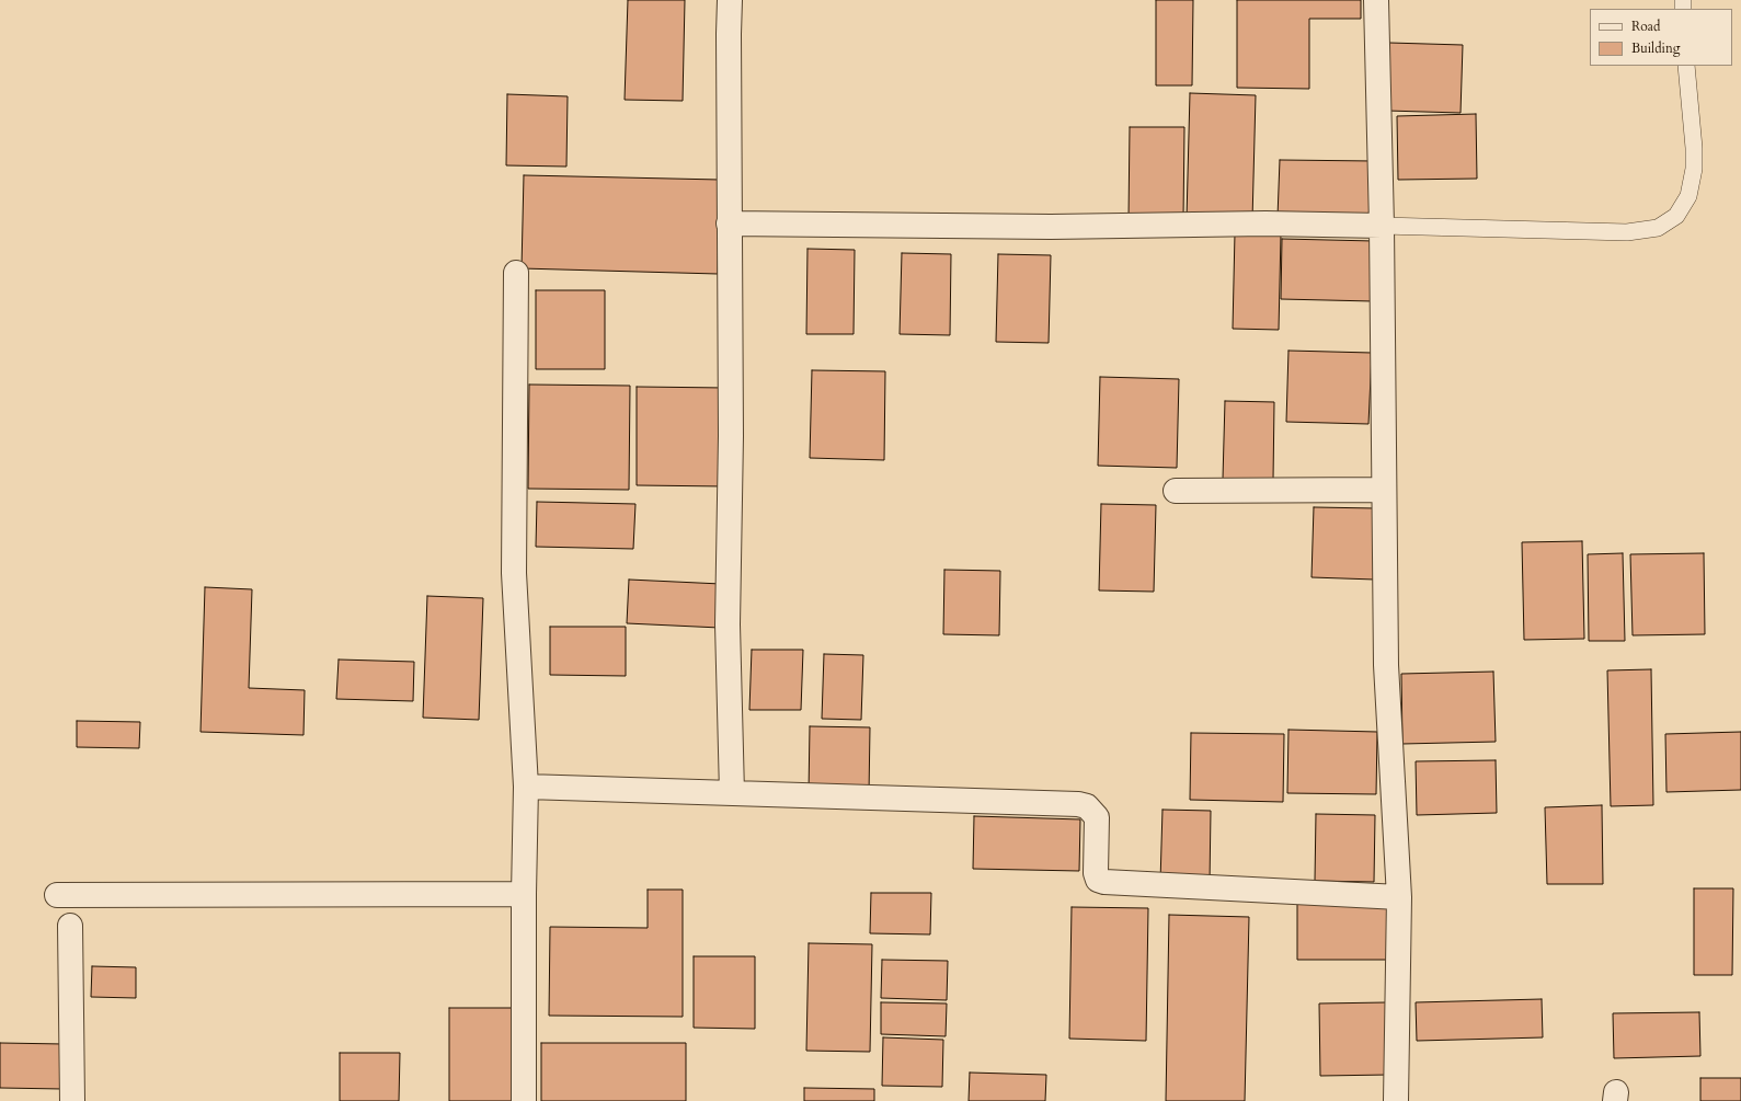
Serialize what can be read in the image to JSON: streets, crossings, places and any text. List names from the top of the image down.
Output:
{
  "legend": ["Road", "Building"]
}
